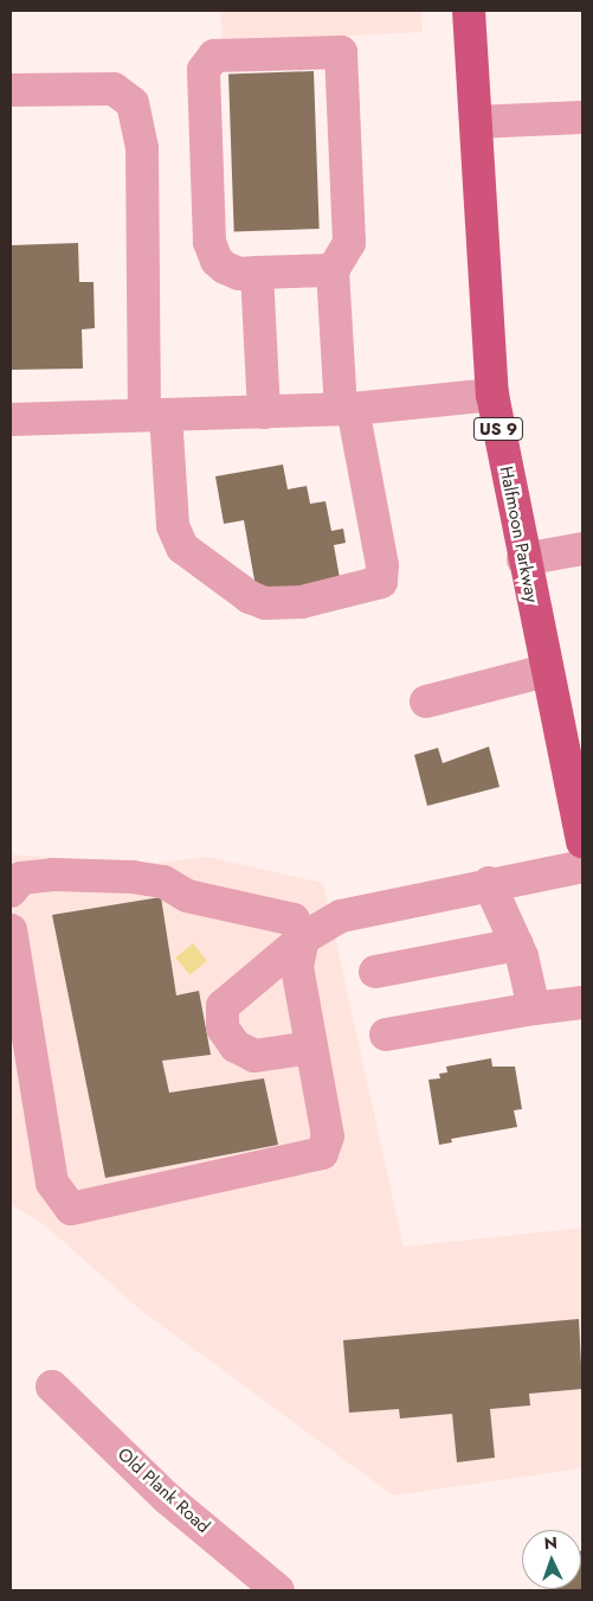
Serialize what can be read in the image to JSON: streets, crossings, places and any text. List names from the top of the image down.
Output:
{
  "streets": {
    "main road": ["US 9", "Halfmoon Parkway"],
    "street": ["Old Plank Road"]
  },
  "north": "top"
}
